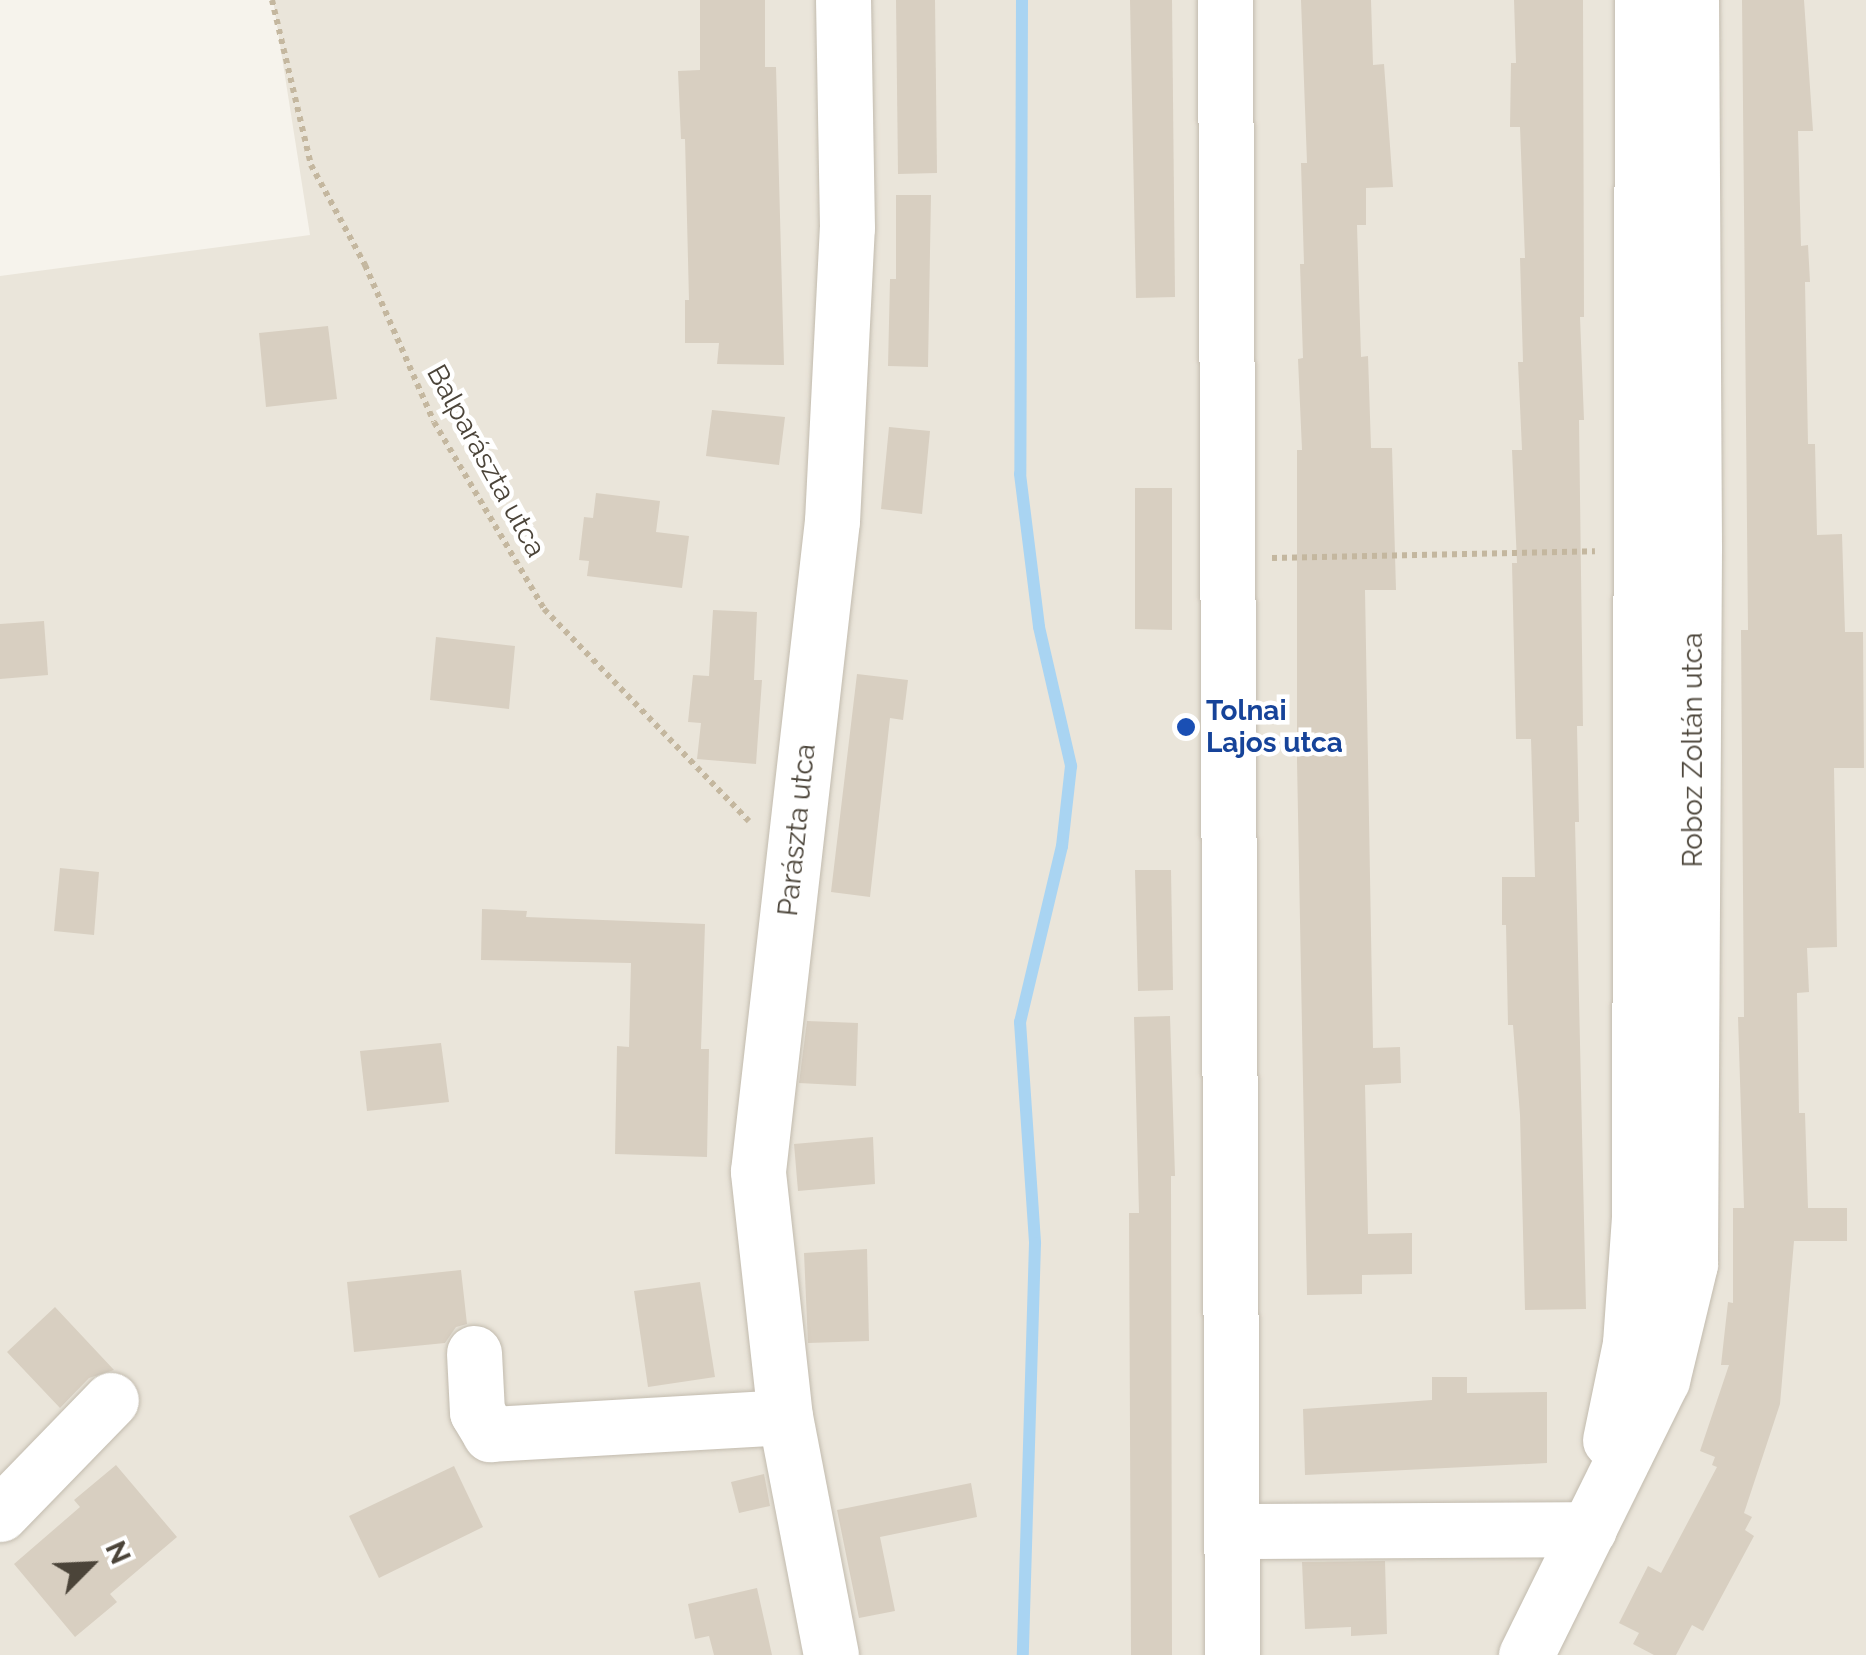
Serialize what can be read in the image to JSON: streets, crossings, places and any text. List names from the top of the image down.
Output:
{
  "streets": {
    "street": ["Roboz Zoltán utca", "Parászta utca"],
    "path": ["Balparászta utca"]
  },
  "crossings": [
    ["Balparászta utca", "Parászta utca"]
  ],
  "places": ["Tolnai Lajos utca"],
  "north": "top right"
}
